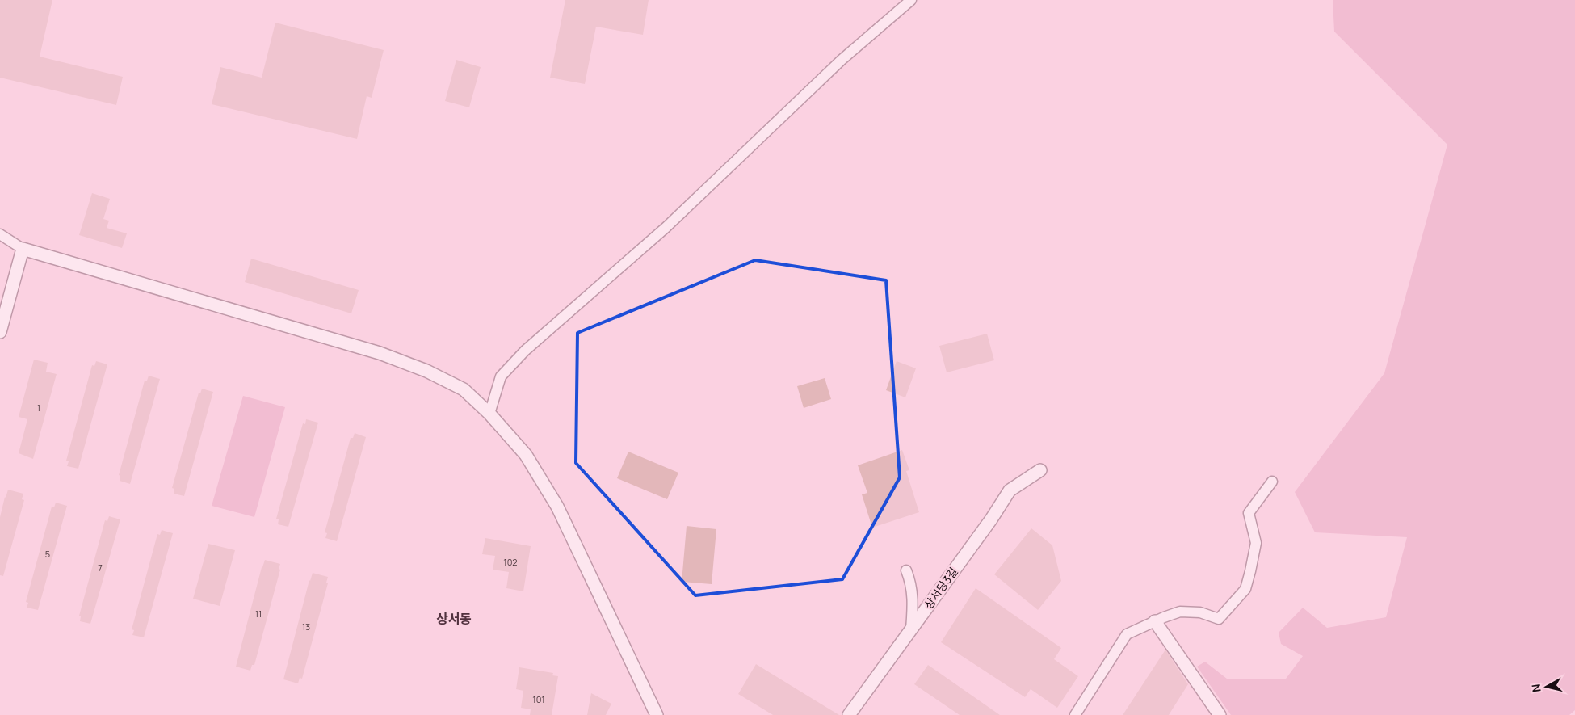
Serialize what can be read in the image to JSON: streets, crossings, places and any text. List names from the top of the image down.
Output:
{
  "streets": {
    "street": ["상서당3길"]
  },
  "districts": ["상서동"],
  "house_numbers": [
    "1",
    "5",
    "102",
    "7",
    "11",
    "13",
    "101"
  ],
  "north": "left"
}
